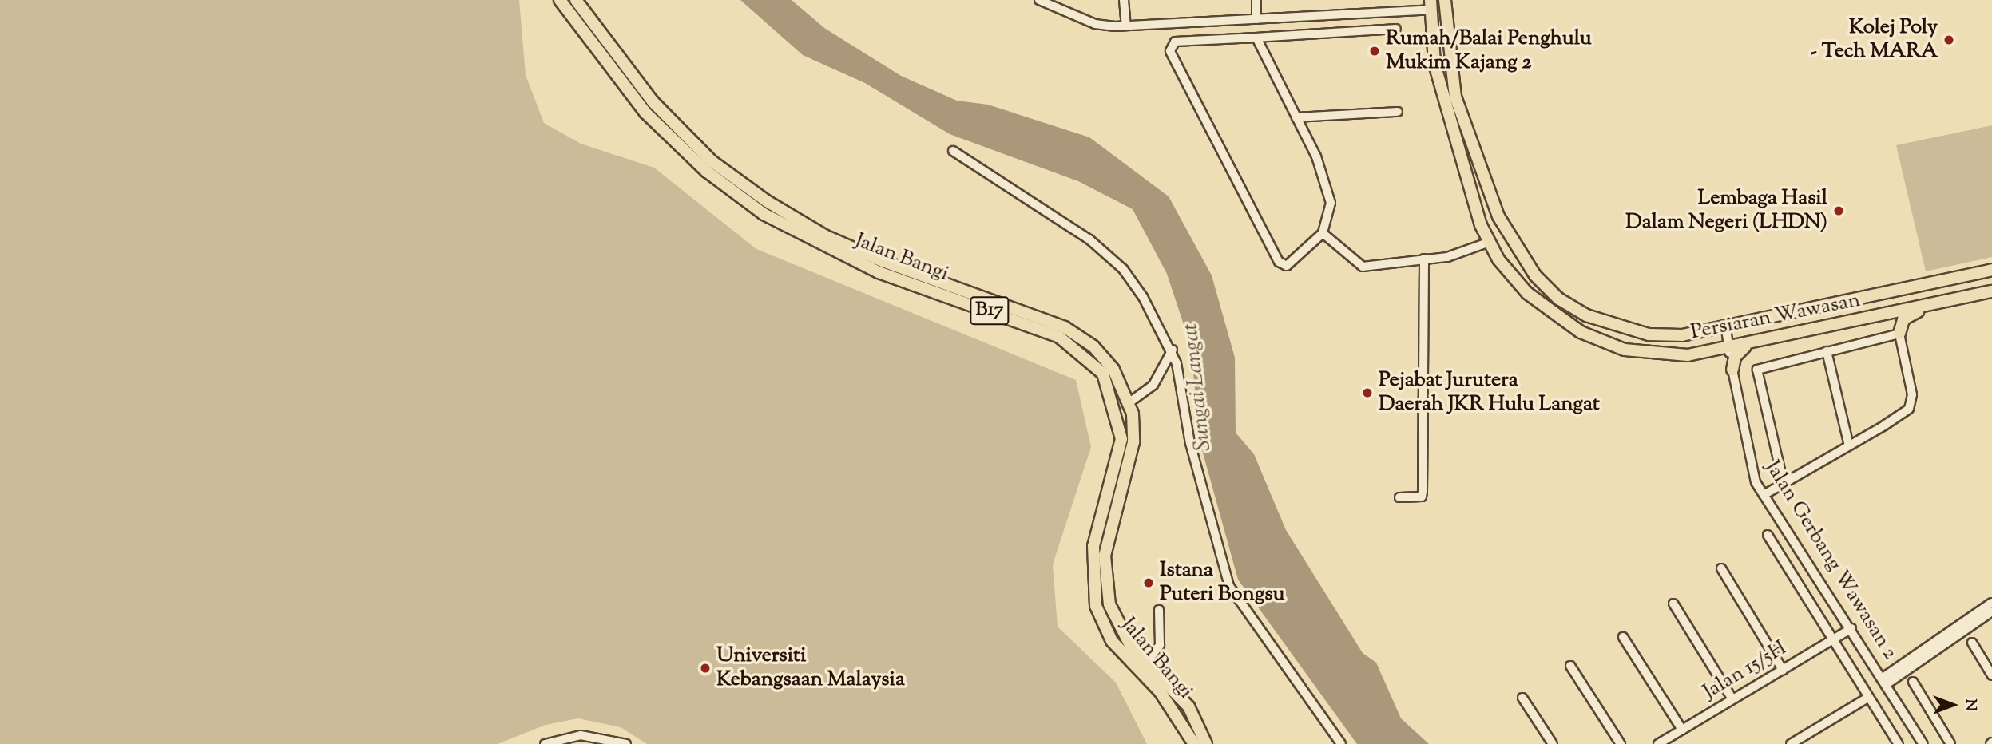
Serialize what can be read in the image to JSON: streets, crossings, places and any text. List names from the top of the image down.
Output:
{
  "streets": {
    "main road": ["Jalan Bangi", "B17", "Persiaran Wawasan"],
    "street": ["Jalan Gerbang Wawasan 2", "Jalan 15/5H"]
  },
  "crossings": [
    ["Persiaran Wawasan", "Jalan Gerbang Wawasan 2"],
    ["Jalan Gerbang Wawasan 2", "Jalan 15/5H"]
  ],
  "water": ["Sungai Langat"],
  "places": [
    "Kolej Poly - Tech MARA",
    "Rumah/Balai Penghulu Mukim Kajang 2",
    "Lembaga Hasil Dalam Negeri (LHDN)",
    "Pejabat Jurutera Daerah JKR Hulu Langat",
    "Istana Puteri Bongsu",
    "Universiti Kebangsaan Malaysia"
  ],
  "north": "right"
}
